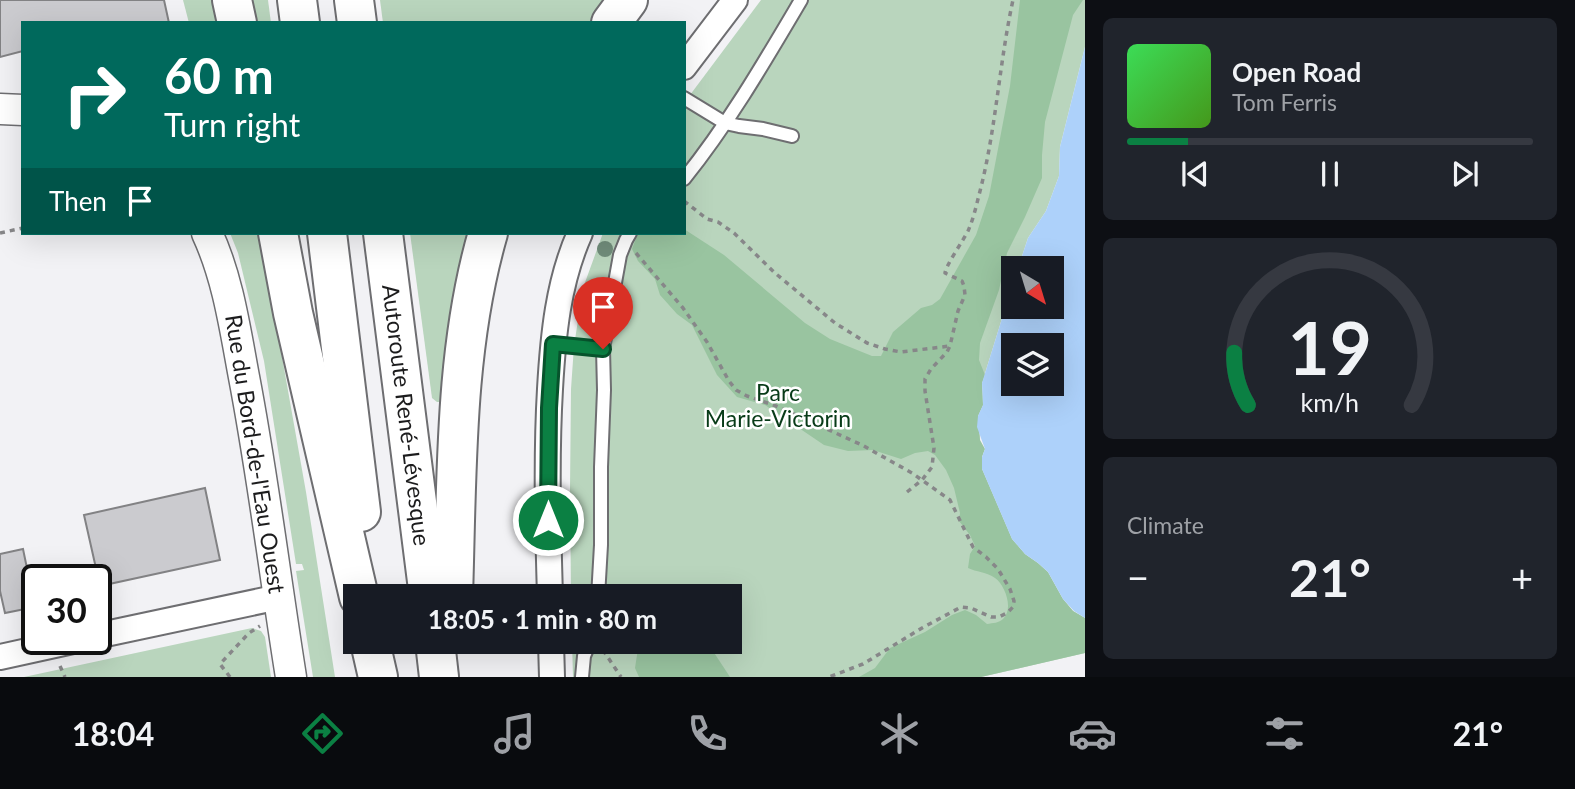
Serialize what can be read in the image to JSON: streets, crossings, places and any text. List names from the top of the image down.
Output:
{
  "streets": {
    "highway": ["Autoroute René-Lévesque"],
    "street": ["Rue du Bord-de-l'Eau Ouest"]
  },
  "parks": ["Parc Marie-Victorin"],
  "north": "bottom right",
  "page": {
    "turn": ["60 m", "Turn right"],
    "song": ["Open Road", "Tom Ferris"],
    "then": "Then",
    "tile": "Climate",
    "heat": ["−", "21°", "+"],
    "limit": "30",
    "trip": "18:05 · 1 min · 80 m",
    "tabs": ["18:04", "21°"],
    "gauge": ["19", "km/h"]
  }
}
